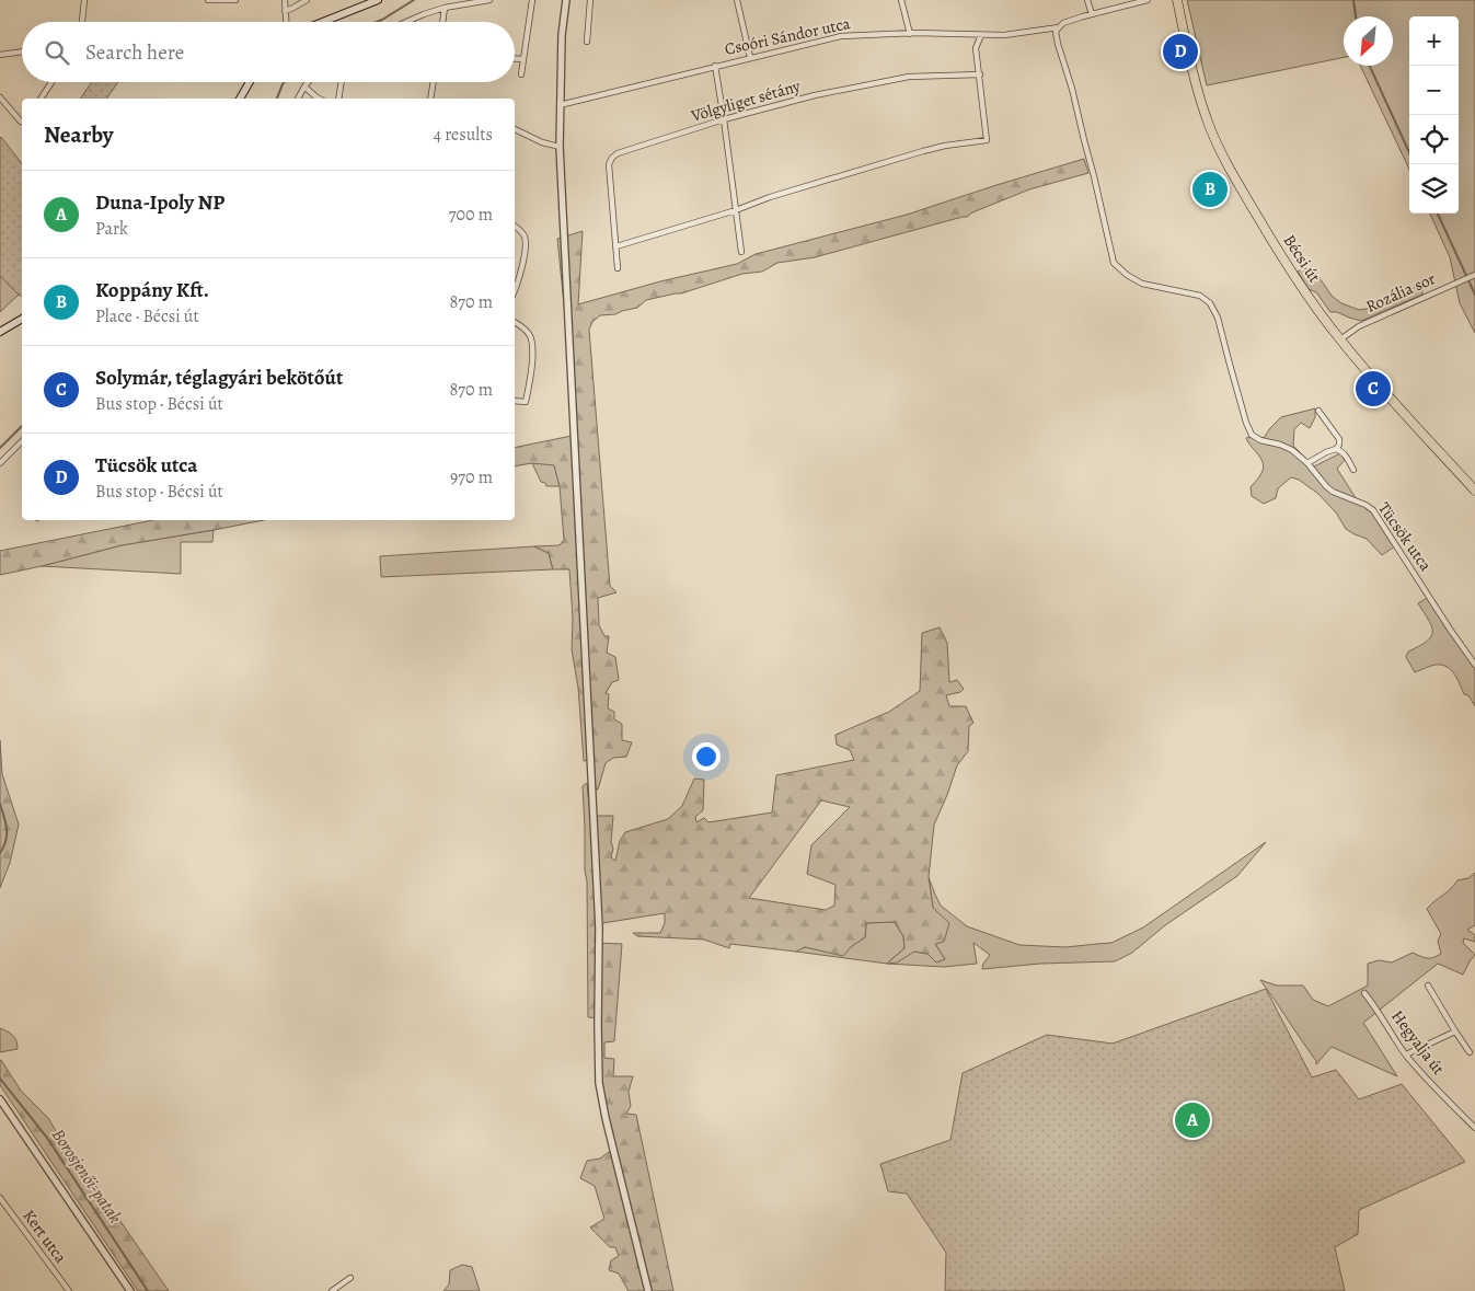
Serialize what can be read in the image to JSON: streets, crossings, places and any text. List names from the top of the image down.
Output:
{
  "streets": {
    "main road": ["Bécsi út"],
    "street": [
      "Csoóri Sándor utca",
      "Völgyliget sétány",
      "Rozália sor",
      "Tücsök utca",
      "Hegyalja út",
      "Kert utca"
    ]
  },
  "crossings": [
    ["Csoóri Sándor utca", "Tücsök utca"],
    ["Bécsi út", "Rozália sor"]
  ],
  "water": ["Borosjenői-patak"],
  "north": "bottom left",
  "page": {
    "map_buttons": ["+", "−"],
    "search": "Search here",
    "pins": [
      "D",
      "B",
      "C",
      "A"
    ],
    "heading": ["Nearby", "4 results"],
    "list": [
      {
        "mark": "A",
        "name": "Duna-Ipoly NP",
        "note": "Park",
        "value": "700 m"
      },
      {
        "mark": "B",
        "name": "Koppány Kft.",
        "note": "Place · Bécsi út",
        "value": "870 m"
      },
      {
        "mark": "C",
        "name": "Solymár, téglagyári bekötőút",
        "note": "Bus stop · Bécsi út",
        "value": "870 m"
      },
      {
        "mark": "D",
        "name": "Tücsök utca",
        "note": "Bus stop · Bécsi út",
        "value": "970 m"
      }
    ]
  }
}
